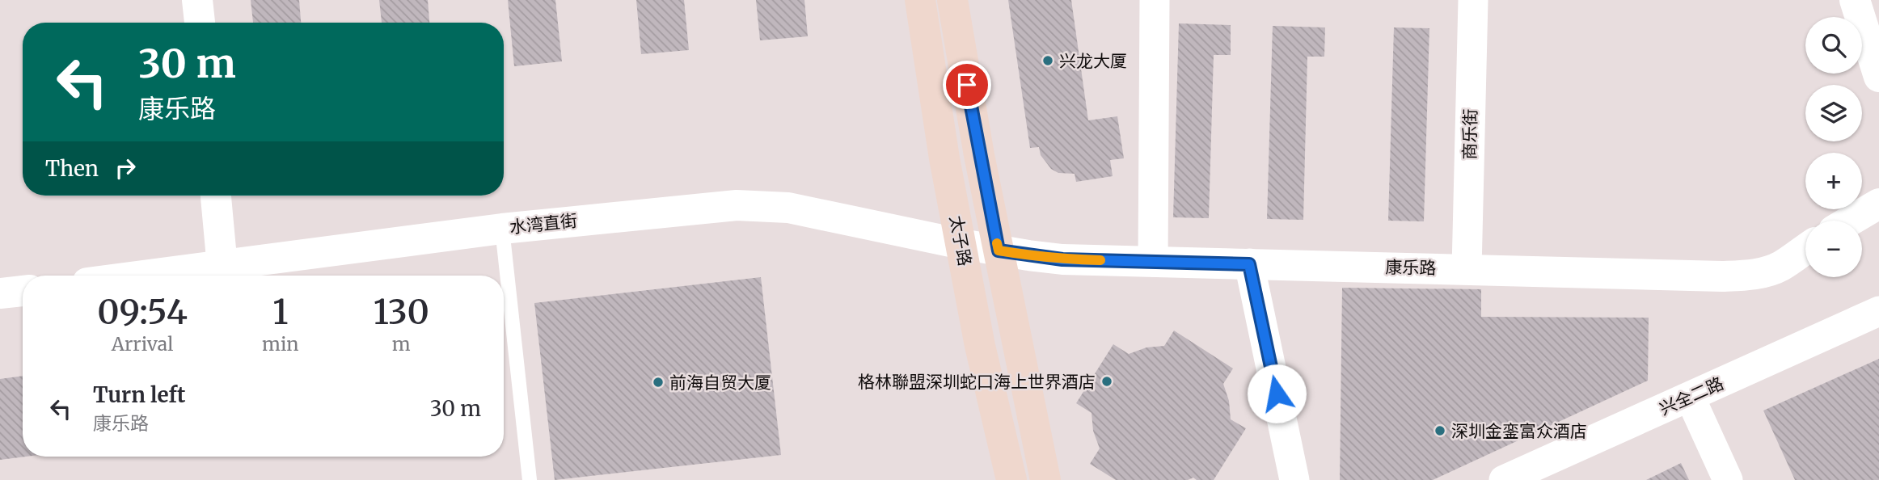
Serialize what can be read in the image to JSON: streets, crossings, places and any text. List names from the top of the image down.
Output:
{
  "streets": {
    "main road": ["太子路"],
    "street": [
      "商乐街",
      "水湾直街",
      "康乐路",
      "兴全二路"
    ]
  },
  "crossings": [
    ["商乐街", "康乐路"],
    ["水湾直街", "太子路"],
    ["水湾直街", "康乐路"],
    ["太子路", "康乐路"]
  ],
  "places": [
    "兴龙大厦",
    "格林聯盟深圳蛇口海上世界酒店",
    "前海自贸大厦",
    "深圳金銮富众酒店"
  ],
  "page": {
    "map_buttons": ["+", "−"],
    "turn": ["30 m", "康乐路"],
    "then": "Then",
    "eta": [
      "09:54",
      "Arrival",
      "1",
      "min",
      "130",
      "m"
    ],
    "list": [
      {
        "name": "Turn left",
        "note": "康乐路",
        "value": "30 m"
      }
    ]
  }
}
